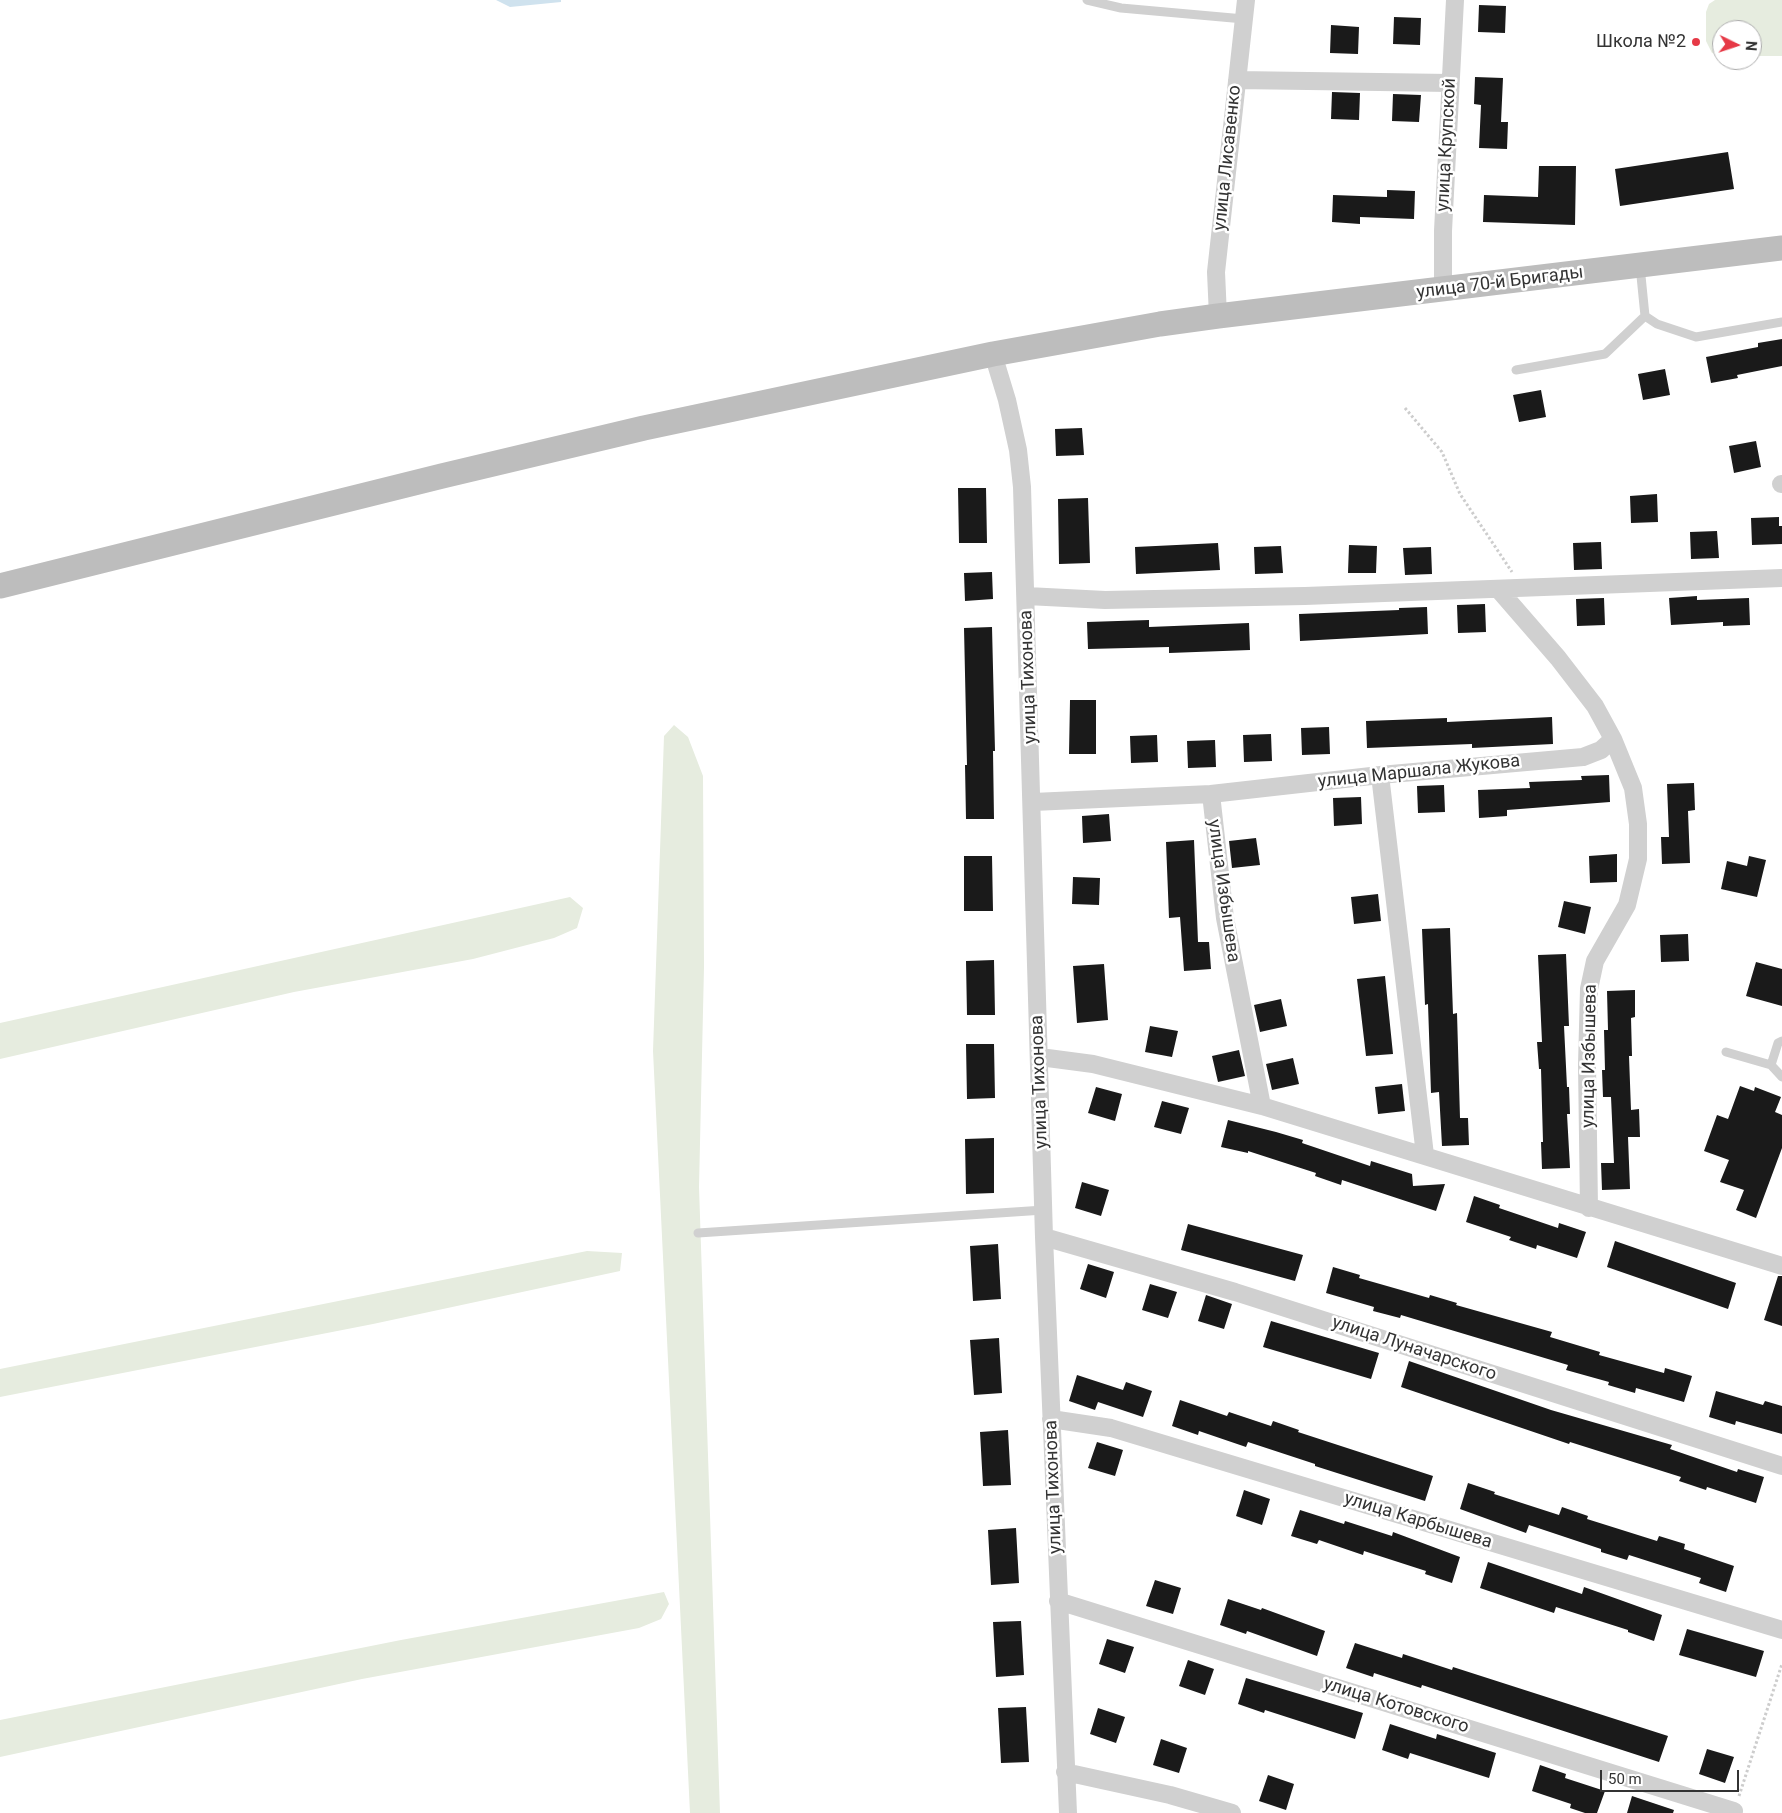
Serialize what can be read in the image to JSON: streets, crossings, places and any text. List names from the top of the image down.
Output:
{
  "streets": {
    "main road": ["улица 70-й Бригады"],
    "street": [
      "улица Крупской",
      "улица Лисавенко",
      "улица Тихонова",
      "улица Маршала Жукова",
      "улица Избышева",
      "улица Луначарского",
      "улица Карбышева",
      "улица Котовского"
    ]
  },
  "crossings": [
    ["улица Крупской", "улица 70-й Бригады"],
    ["улица Лисавенко", "улица 70-й Бригады"],
    ["улица 70-й Бригады", "улица Тихонова"],
    ["улица Тихонова", "улица Маршала Жукова"],
    ["улица Тихонова", "улица Луначарского"],
    ["улица Тихонова", "улица Карбышева"],
    ["улица Тихонова", "улица Котовского"],
    ["улица Маршала Жукова", "улица Избышева"]
  ],
  "places": ["Школа №2"],
  "scale_bar": "50 m",
  "north": "right"
}
